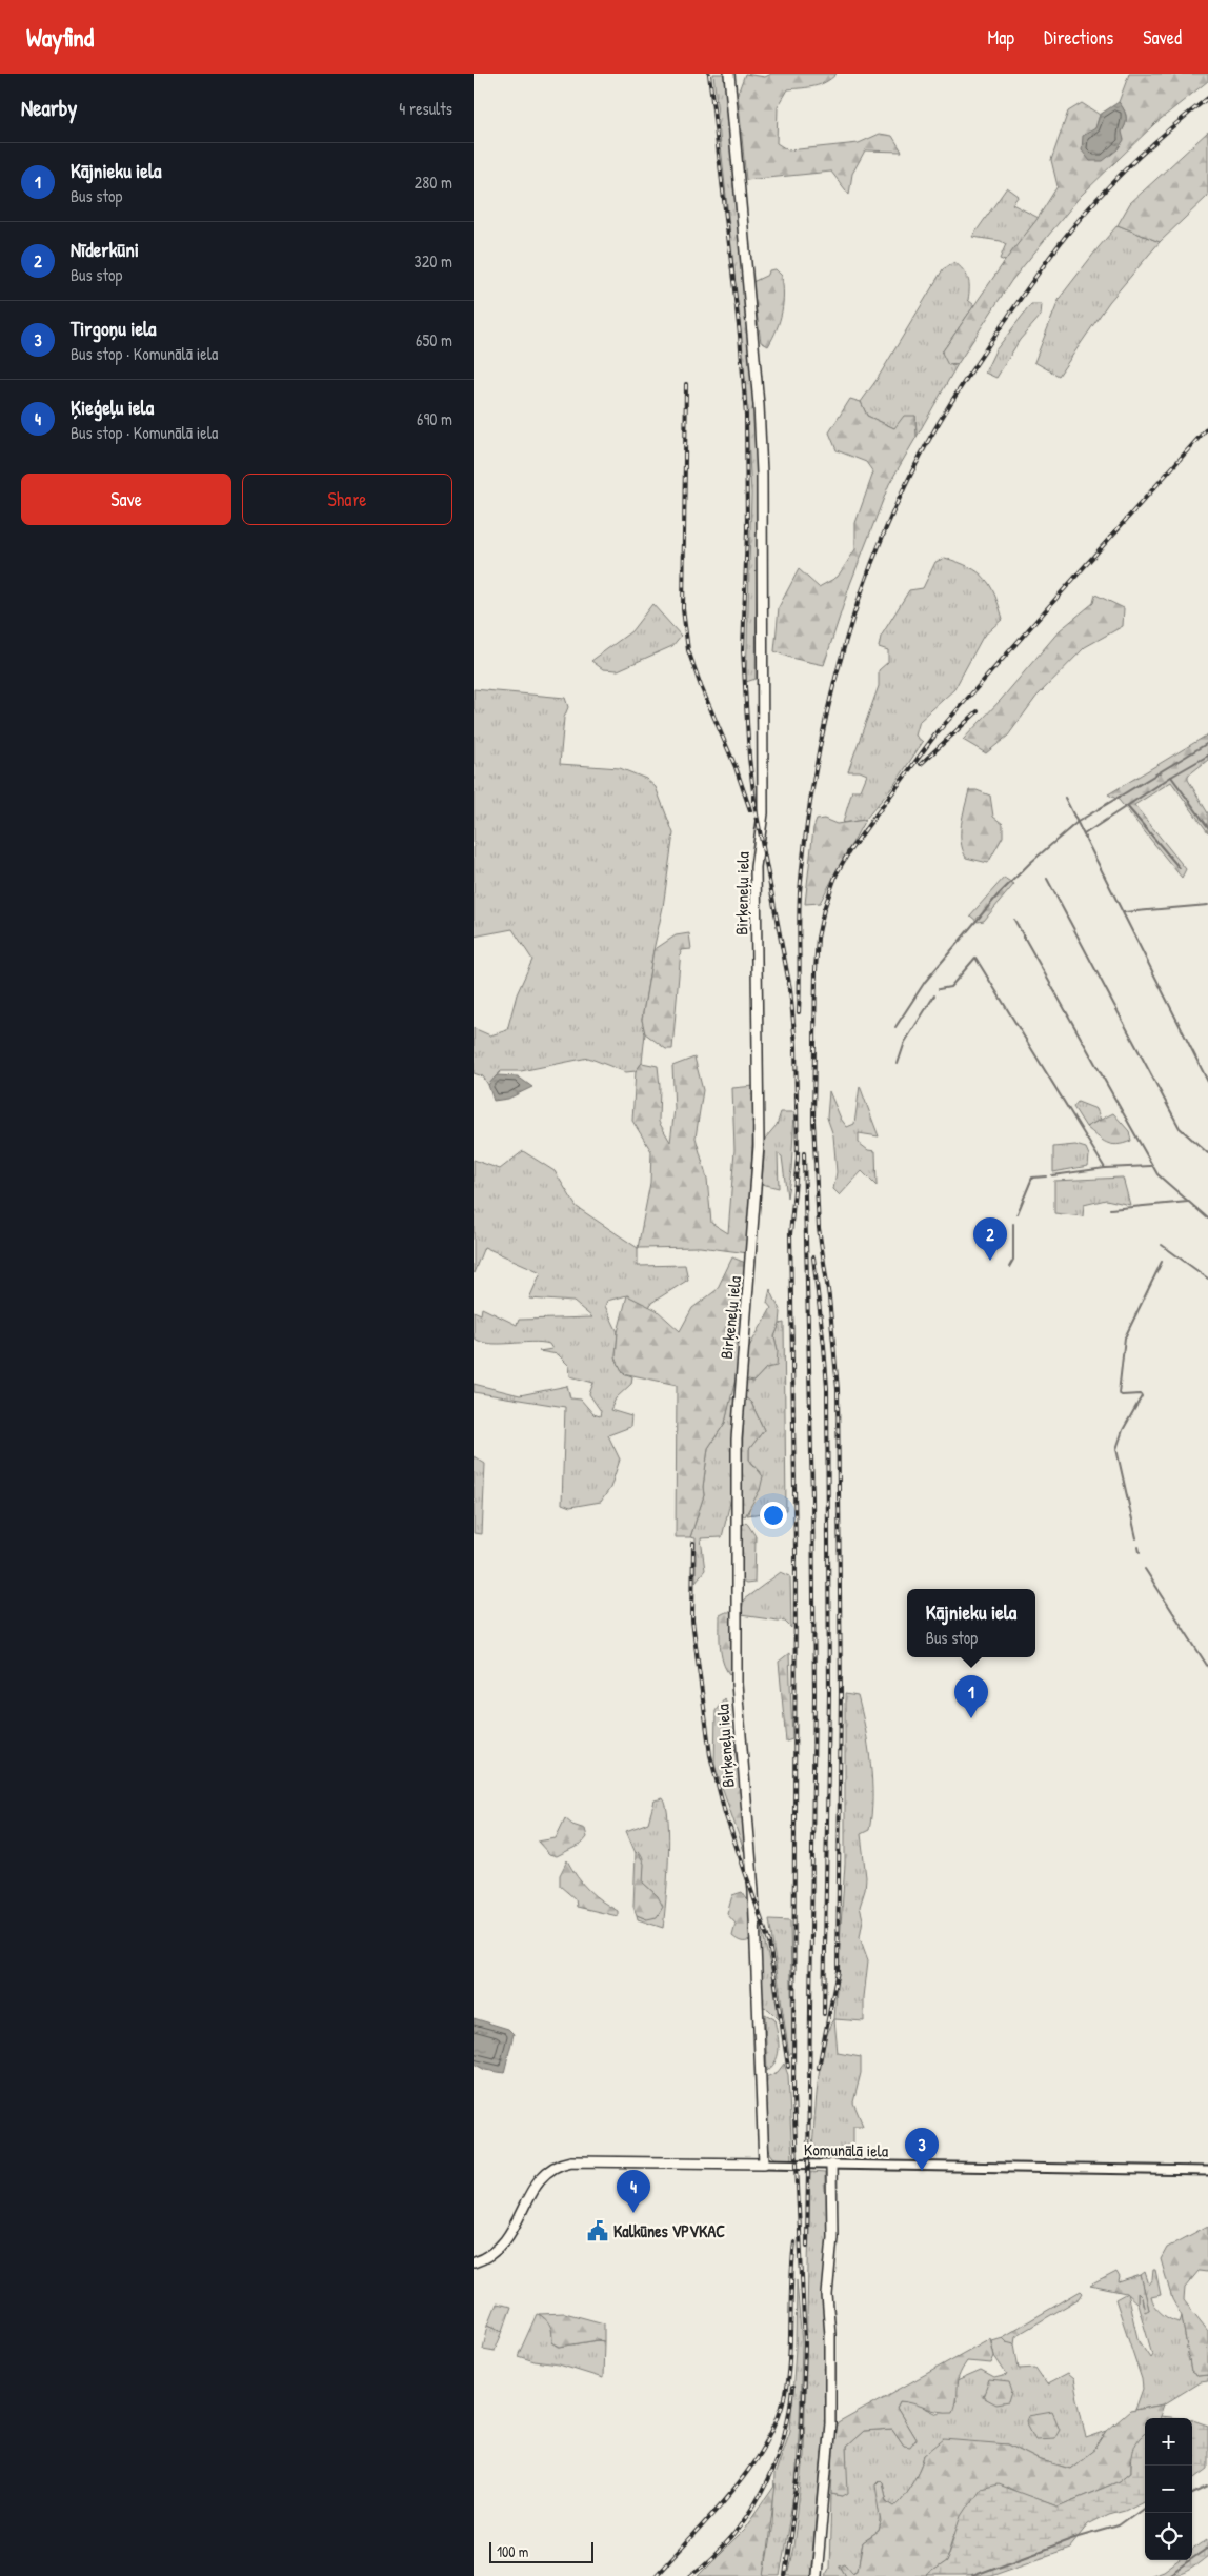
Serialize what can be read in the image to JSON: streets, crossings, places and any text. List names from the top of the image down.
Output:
{
  "streets": {
    "main road": ["Birķeneļu iela", "Komunālā iela"]
  },
  "crossings": [
    ["Birķeneļu iela", "Komunālā iela"]
  ],
  "places": {
    "public building": ["Kalkūnes VPVKAC"]
  },
  "scale_bar": "100 m",
  "page": {
    "header": "Wayfind",
    "nav": ["Map", "Directions", "Saved"],
    "heading": ["Nearby", "4 results"],
    "list": [
      {
        "mark": "1",
        "name": "Kājnieku iela",
        "note": "Bus stop",
        "value": "280 m"
      },
      {
        "mark": "2",
        "name": "Nīderkūni",
        "note": "Bus stop",
        "value": "320 m"
      },
      {
        "mark": "3",
        "name": "Tirgoņu iela",
        "note": "Bus stop · Komunālā iela",
        "value": "650 m"
      },
      {
        "mark": "4",
        "name": "Ķieģeļu iela",
        "note": "Bus stop · Komunālā iela",
        "value": "690 m"
      }
    ],
    "buttons": ["Save", "Share"],
    "pins": [
      "2",
      "1",
      "3",
      "4"
    ],
    "popup": ["Kājnieku iela", "Bus stop"],
    "map_buttons": ["+", "−"],
    "scale": "100 m"
  }
}
